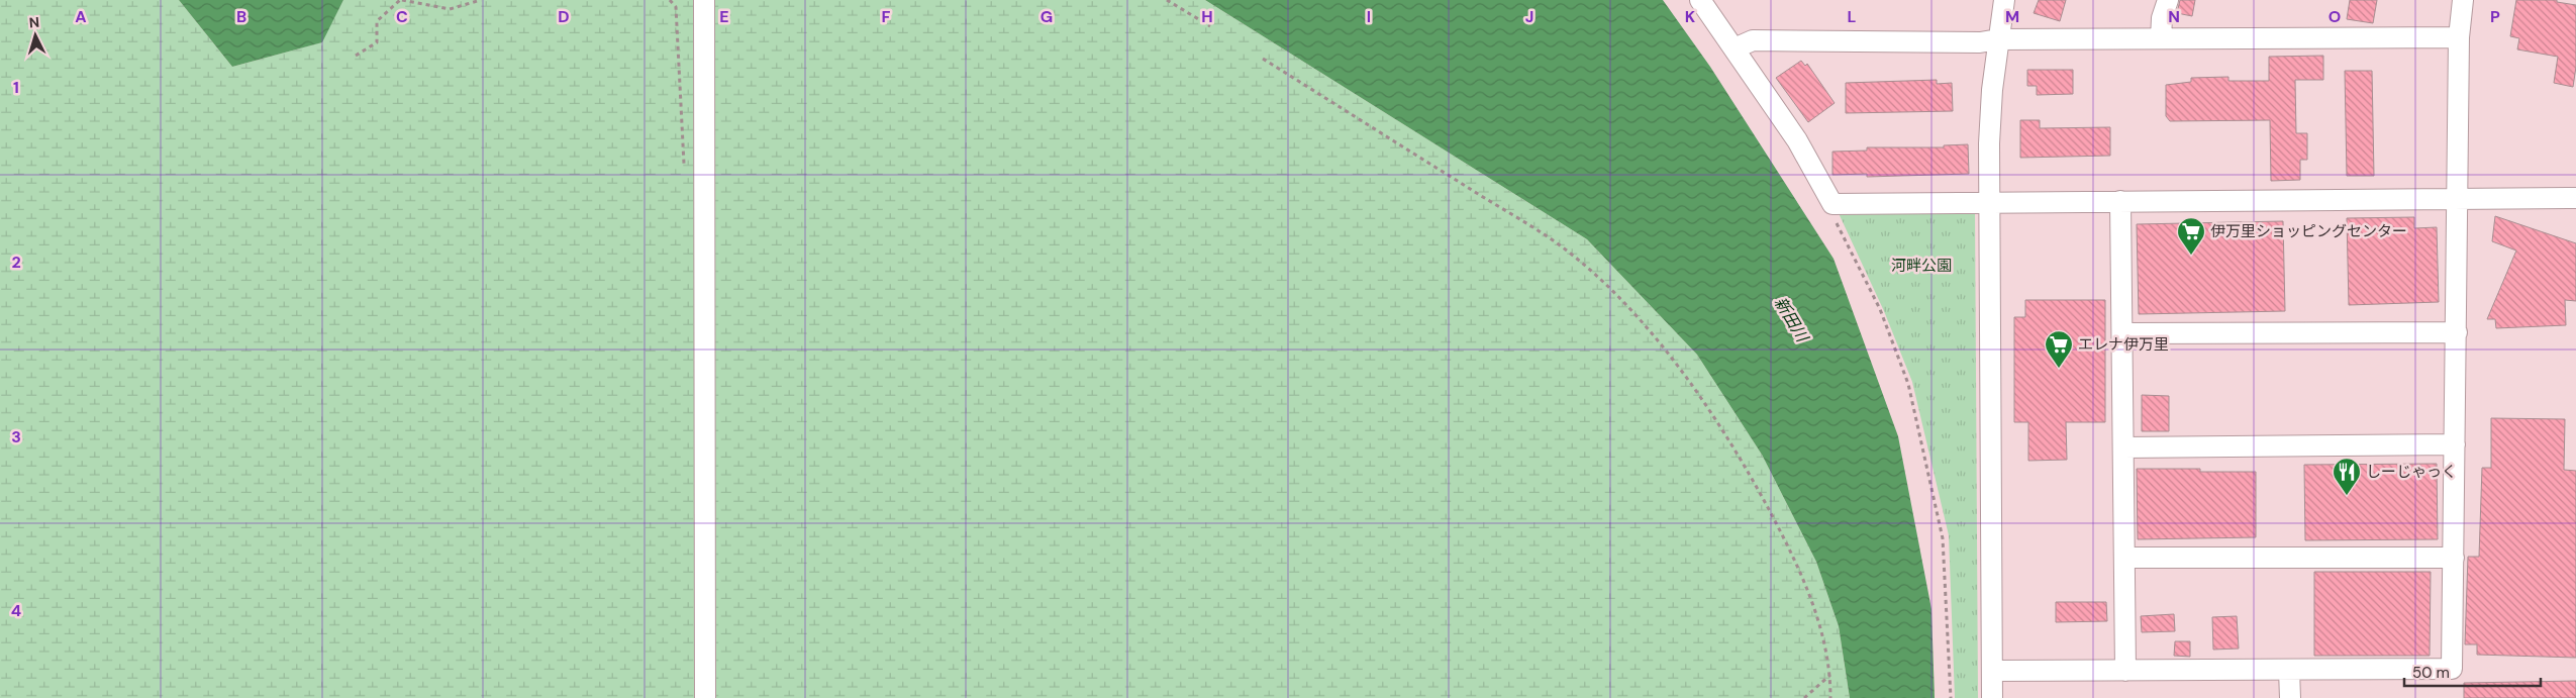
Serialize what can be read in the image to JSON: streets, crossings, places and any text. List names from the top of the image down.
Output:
{
  "water": ["新田川"],
  "parks": ["河畔公園"],
  "places": {
    "supermarket": ["伊万里ショッピングセンター", "エレナ伊万里"],
    "restaurant": ["しーじゃっく"]
  },
  "scale_bar": "50 m",
  "north": "top",
  "grid": {
    "columns": [
      "A",
      "B",
      "C",
      "D",
      "E",
      "F",
      "G",
      "H",
      "I",
      "J",
      "K",
      "L",
      "M",
      "N",
      "O",
      "P"
    ],
    "rows": [
      "1",
      "2",
      "3",
      "4"
    ]
  }
}
